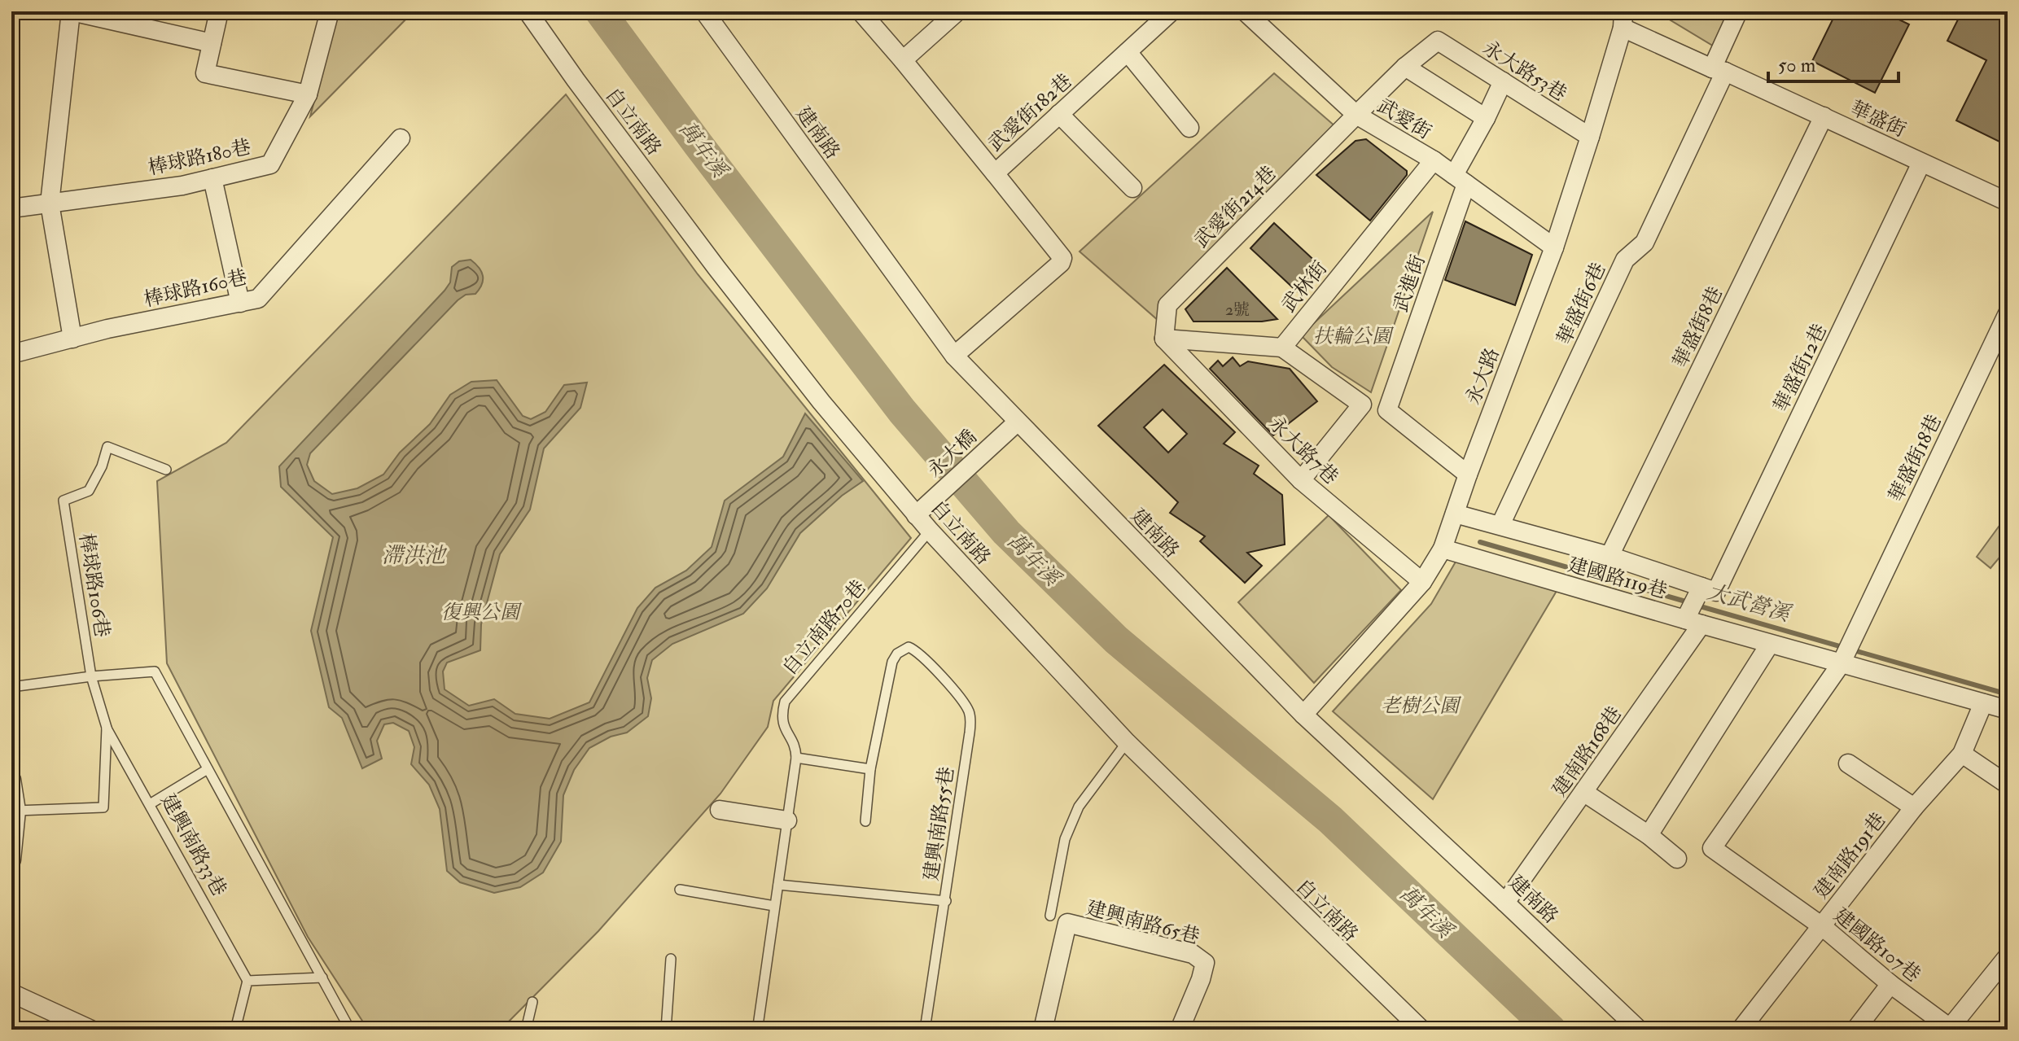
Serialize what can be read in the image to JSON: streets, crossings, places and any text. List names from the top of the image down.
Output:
{
  "streets": {
    "street": [
      "永大路53巷",
      "武愛街182巷",
      "武愛街",
      "華盛街",
      "自立南路",
      "建南路",
      "棒球路180巷",
      "武愛街214巷",
      "武進街",
      "武林街",
      "棒球路160巷",
      "華盛街6巷",
      "華盛街8巷",
      "華盛街12巷",
      "永大路",
      "永大路7巷",
      "永大橋",
      "華盛街18巷",
      "建國路119巷",
      "建南路168巷",
      "建南路191巷",
      "建興南路65巷",
      "建國路107巷"
    ],
    "lane": [
      "棒球路106巷",
      "自立南路70巷",
      "建興南路55巷",
      "建興南路33巷"
    ]
  },
  "crossings": [
    ["永大路53巷", "武愛街214巷"],
    ["永大路53巷", "武進街"],
    ["永大路53巷", "永大路"],
    ["武愛街", "武愛街214巷"],
    ["武愛街", "武進街"],
    ["武愛街", "武林街"],
    ["武愛街", "永大路"],
    ["華盛街", "華盛街6巷"],
    ["華盛街", "華盛街8巷"],
    ["華盛街", "華盛街12巷"],
    ["華盛街", "永大路"],
    ["自立南路", "永大橋"],
    ["自立南路", "自立南路70巷"],
    ["建南路", "永大路"],
    ["建南路", "永大橋"],
    ["建南路", "建南路168巷"],
    ["武愛街214巷", "永大路7巷"],
    ["華盛街12巷", "建國路119巷"],
    ["華盛街12巷", "建南路168巷"],
    ["永大路", "永大路7巷"],
    ["永大路", "建國路119巷"],
    ["華盛街18巷", "建國路119巷"],
    ["華盛街18巷", "建國路107巷"],
    ["建國路119巷", "建南路168巷"],
    ["建國路119巷", "建南路191巷"],
    ["棒球路106巷", "建興南路33巷"],
    ["建南路191巷", "建國路107巷"]
  ],
  "water": ["萬年溪", "滯洪池", "大武營溪"],
  "parks": ["扶輪公園", "復興公園", "老樹公園"],
  "house_numbers": ["2號"],
  "scale_bar": "50 m"
}
